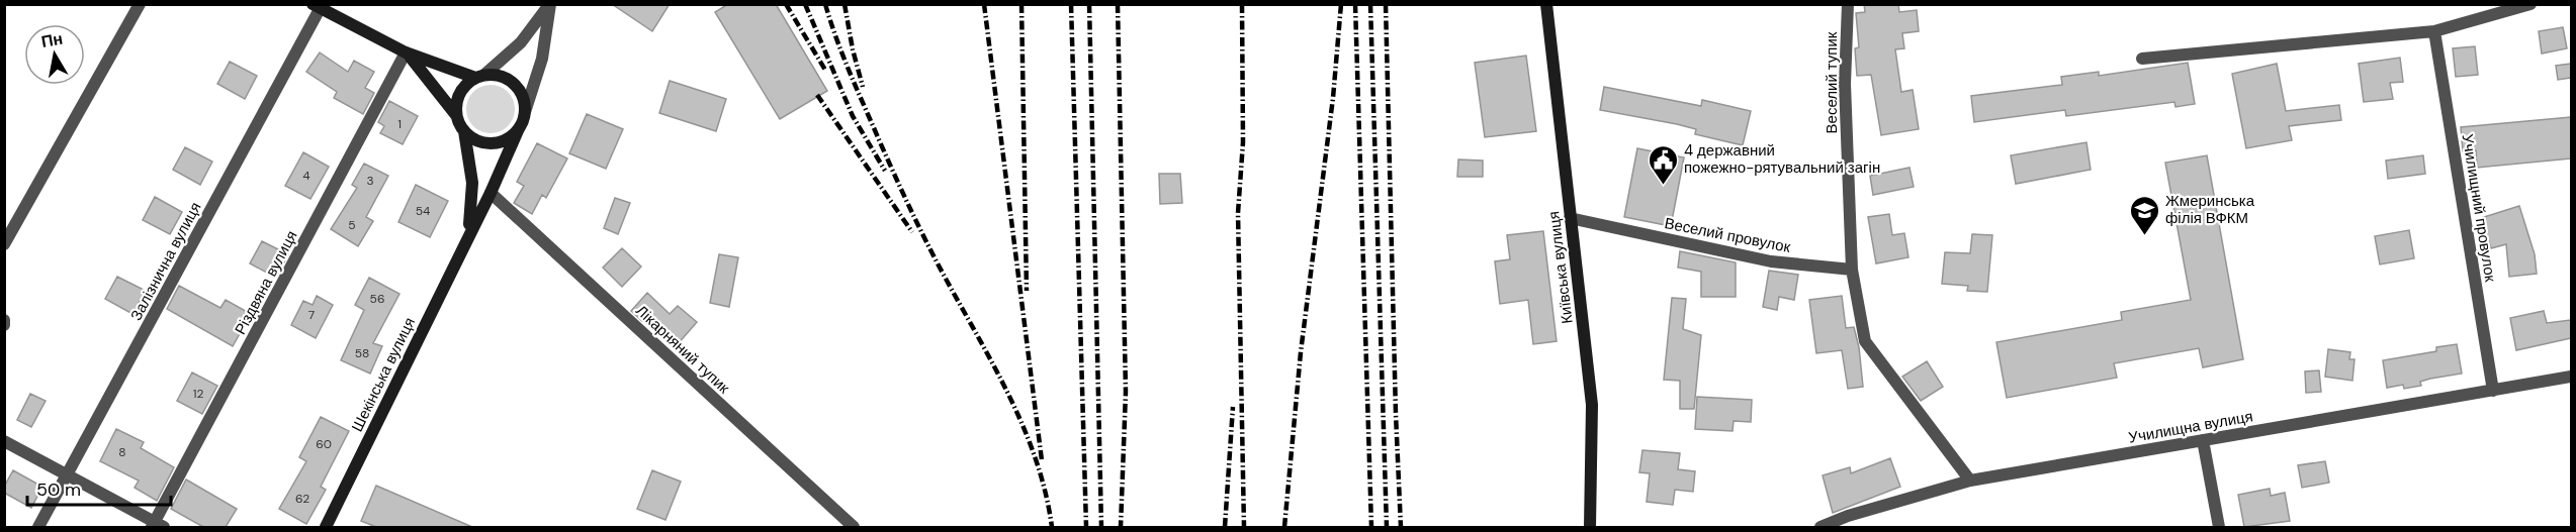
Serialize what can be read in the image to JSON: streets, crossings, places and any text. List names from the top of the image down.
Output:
{
  "streets": {
    "main road": ["Київська вулиця", "Шекінська вулиця"],
    "street": [
      "Веселий тупик",
      "Училищний провулок",
      "Веселий провулок",
      "Залізнична вулиця",
      "Різдвяна вулиця",
      "Лікарняний тупик",
      "Училищна вулиця"
    ]
  },
  "crossings": [
    ["Веселий тупик", "Веселий провулок"],
    ["Училищний провулок", "Училищна вулиця"],
    ["Веселий провулок", "Київська вулиця"],
    ["Лікарняний тупик", "Шекінська вулиця"]
  ],
  "places": {
    "public building": ["4 державний пожежно-рятувальний загін"],
    "school or university": ["Жмеринська філія ВФКМ"]
  },
  "house_numbers": [
    "1",
    "4",
    "3",
    "54",
    "5",
    "56",
    "7",
    "58",
    "12",
    "60",
    "8",
    "62"
  ],
  "scale_bar": "50 m",
  "north": "top"
}
